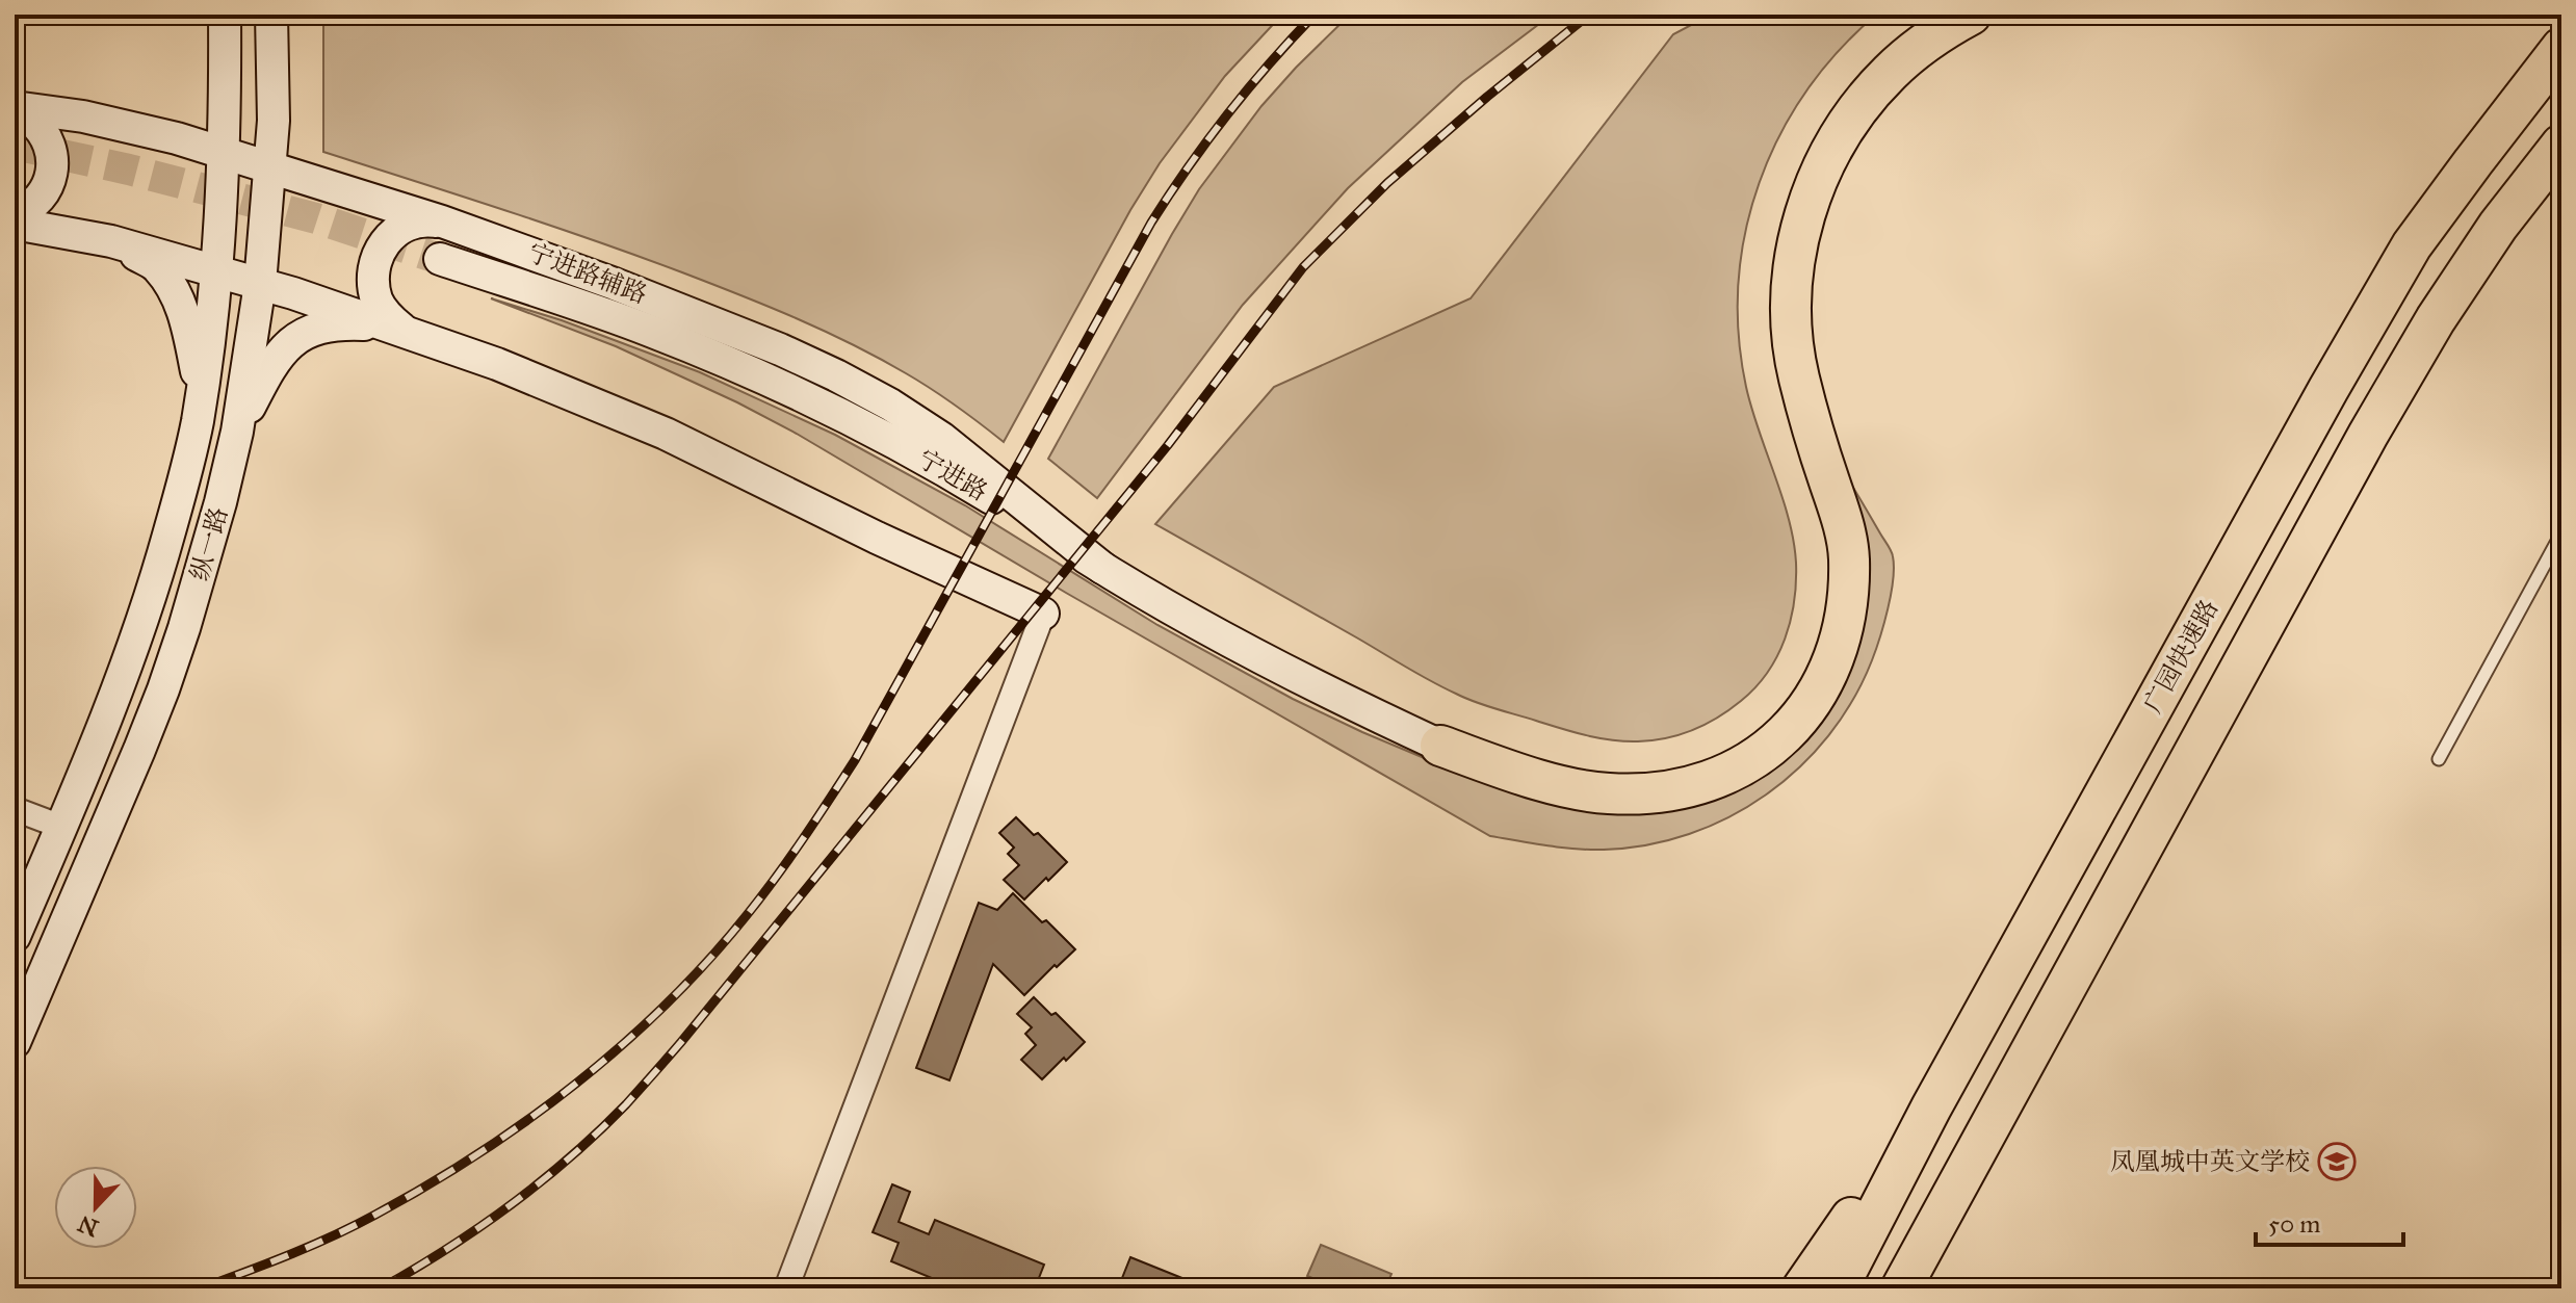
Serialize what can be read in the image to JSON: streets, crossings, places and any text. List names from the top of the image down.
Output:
{
  "streets": {
    "highway": ["广园快速路"],
    "street": ["宁进路辅路", "宁进路", "纵一路"]
  },
  "crossings": [
    ["宁进路辅路", "宁进路"],
    ["宁进路辅路", "纵一路"]
  ],
  "places": {
    "school or university": ["凤凰城中英文学校"]
  },
  "scale_bar": "50 m",
  "north": "bottom"
}
